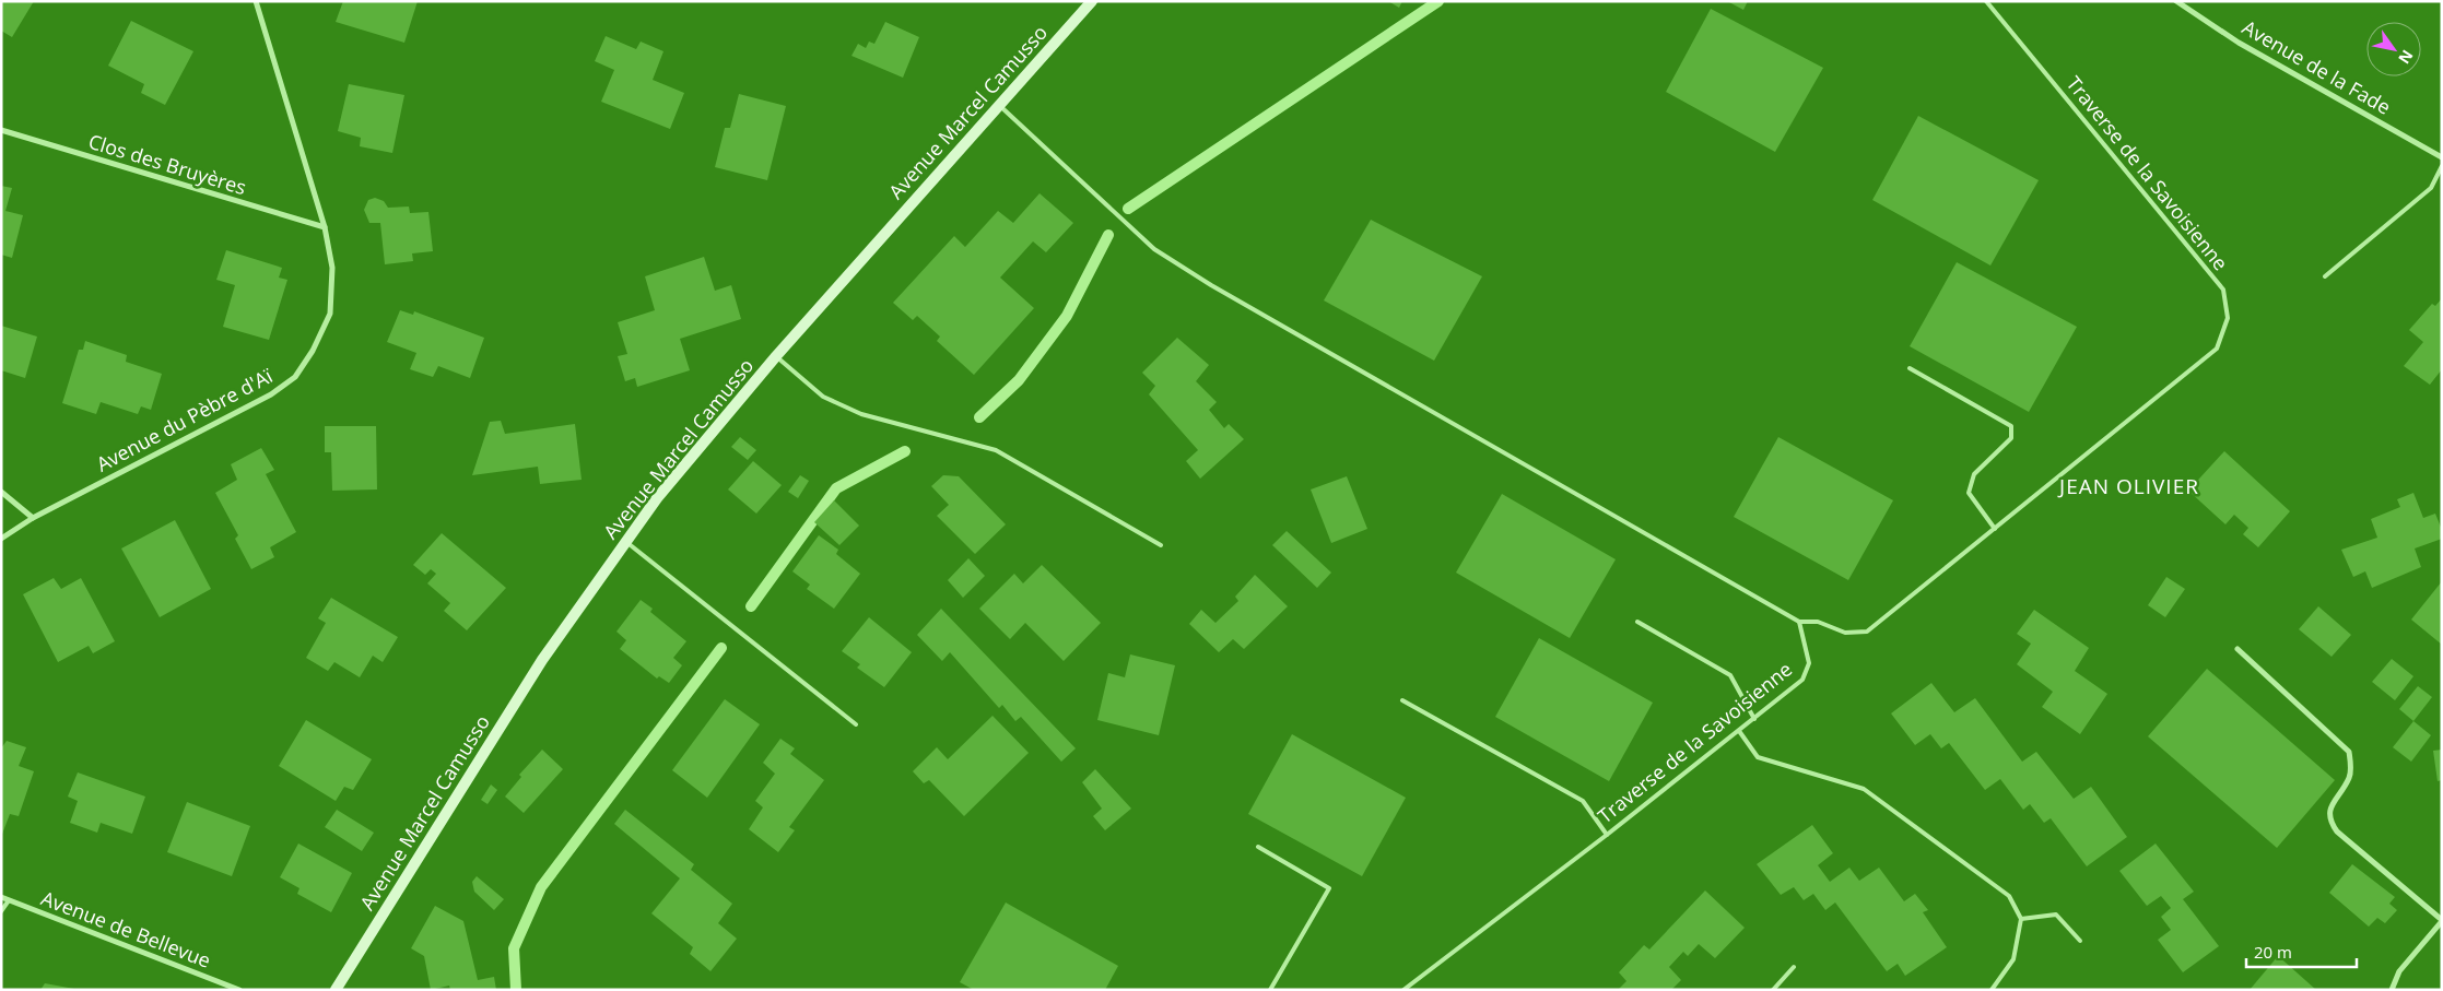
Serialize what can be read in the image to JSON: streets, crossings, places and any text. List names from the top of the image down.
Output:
{
  "streets": {
    "street": [
      "Avenue de la Fade",
      "Avenue Marcel Camusso",
      "Clos des Bruyères",
      "Avenue du Pèbre d'Aï",
      "Avenue de Bellevue"
    ],
    "lane": ["Traverse de la Savoisienne"]
  },
  "crossings": [
    ["Clos des Bruyères", "Avenue du Pèbre d'Aï"]
  ],
  "districts": ["JEAN OLIVIER"],
  "scale_bar": "20 m",
  "north": "bottom right"
}
